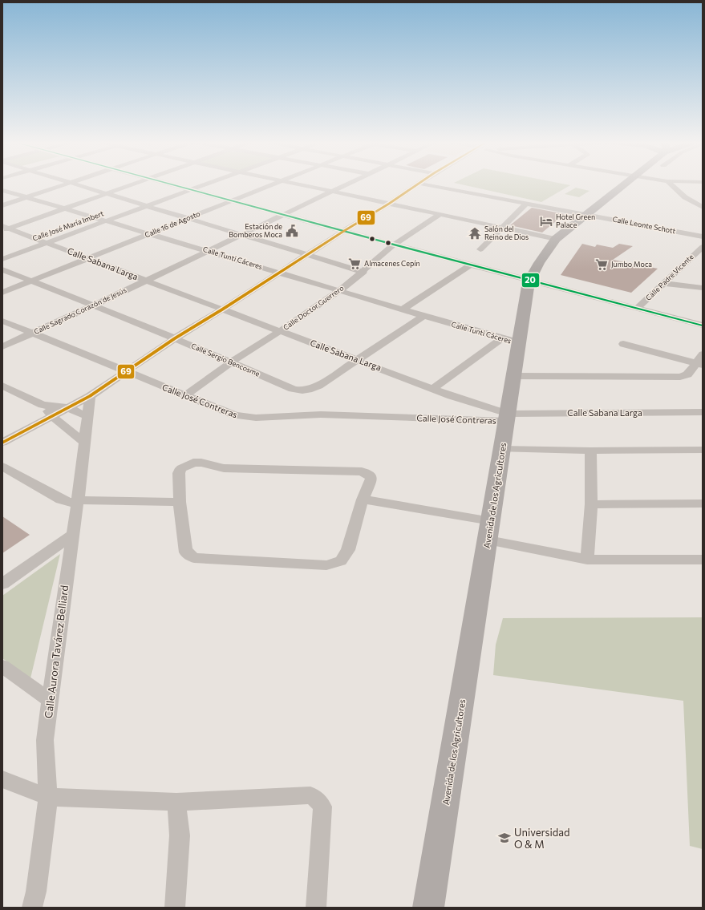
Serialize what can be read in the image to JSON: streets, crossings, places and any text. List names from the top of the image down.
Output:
{
  "streets": {
    "main road": ["Avenida de los Agricultores"],
    "street": [
      "Calle 16 de Agosto",
      "Calle Leonte Schott",
      "Calle José María Imbert",
      "Calle Tunti Cáceres",
      "Calle Sabana Larga",
      "Calle Padre Vicente",
      "Calle Doctor Guerrero",
      "Calle Sagrado Corazón de Jesús",
      "Calle Sergio Bencosme",
      "Calle José Contreras",
      "Calle Aurora Tavárez Belliard"
    ]
  },
  "crossings": [
    ["Calle 16 de Agosto", "Calle Tunti Cáceres"],
    ["Calle 16 de Agosto", "Calle Sabana Larga"],
    ["Calle 16 de Agosto", "Calle Sergio Bencosme"],
    ["Calle Leonte Schott", "Avenida de los Agricultores"],
    ["Calle José María Imbert", "Calle Tunti Cáceres"],
    ["Calle José María Imbert", "Calle Sabana Larga"],
    ["Calle Tunti Cáceres", "Calle Doctor Guerrero"],
    ["Calle Tunti Cáceres", "Calle Sagrado Corazón de Jesús"],
    ["Calle Tunti Cáceres", "Avenida de los Agricultores"],
    ["Calle Sabana Larga", "Calle Doctor Guerrero"],
    ["Calle Sabana Larga", "Calle Sagrado Corazón de Jesús"],
    ["Calle Sabana Larga", "Calle Sergio Bencosme"],
    ["Calle Sabana Larga", "Calle José Contreras"],
    ["Calle Sabana Larga", "Avenida de los Agricultores"],
    ["Calle Doctor Guerrero", "Calle Sergio Bencosme"],
    ["Calle Doctor Guerrero", "Calle José Contreras"],
    ["Calle Sagrado Corazón de Jesús", "Calle Sergio Bencosme"],
    ["Calle Sagrado Corazón de Jesús", "Calle José Contreras"],
    ["Calle José Contreras", "Avenida de los Agricultores"]
  ],
  "places": {
    "hotel": ["Hotel Green Palace"],
    "public building": ["Estación de Bomberos Moca"],
    "temple": ["Salón del Reino de Dios"],
    "supermarket": ["Almacenes Cepín", "Jumbo Moca"],
    "school or university": ["Universidad O & M"]
  },
  "lines": ["transit line 20", "transit line 69"]
}
